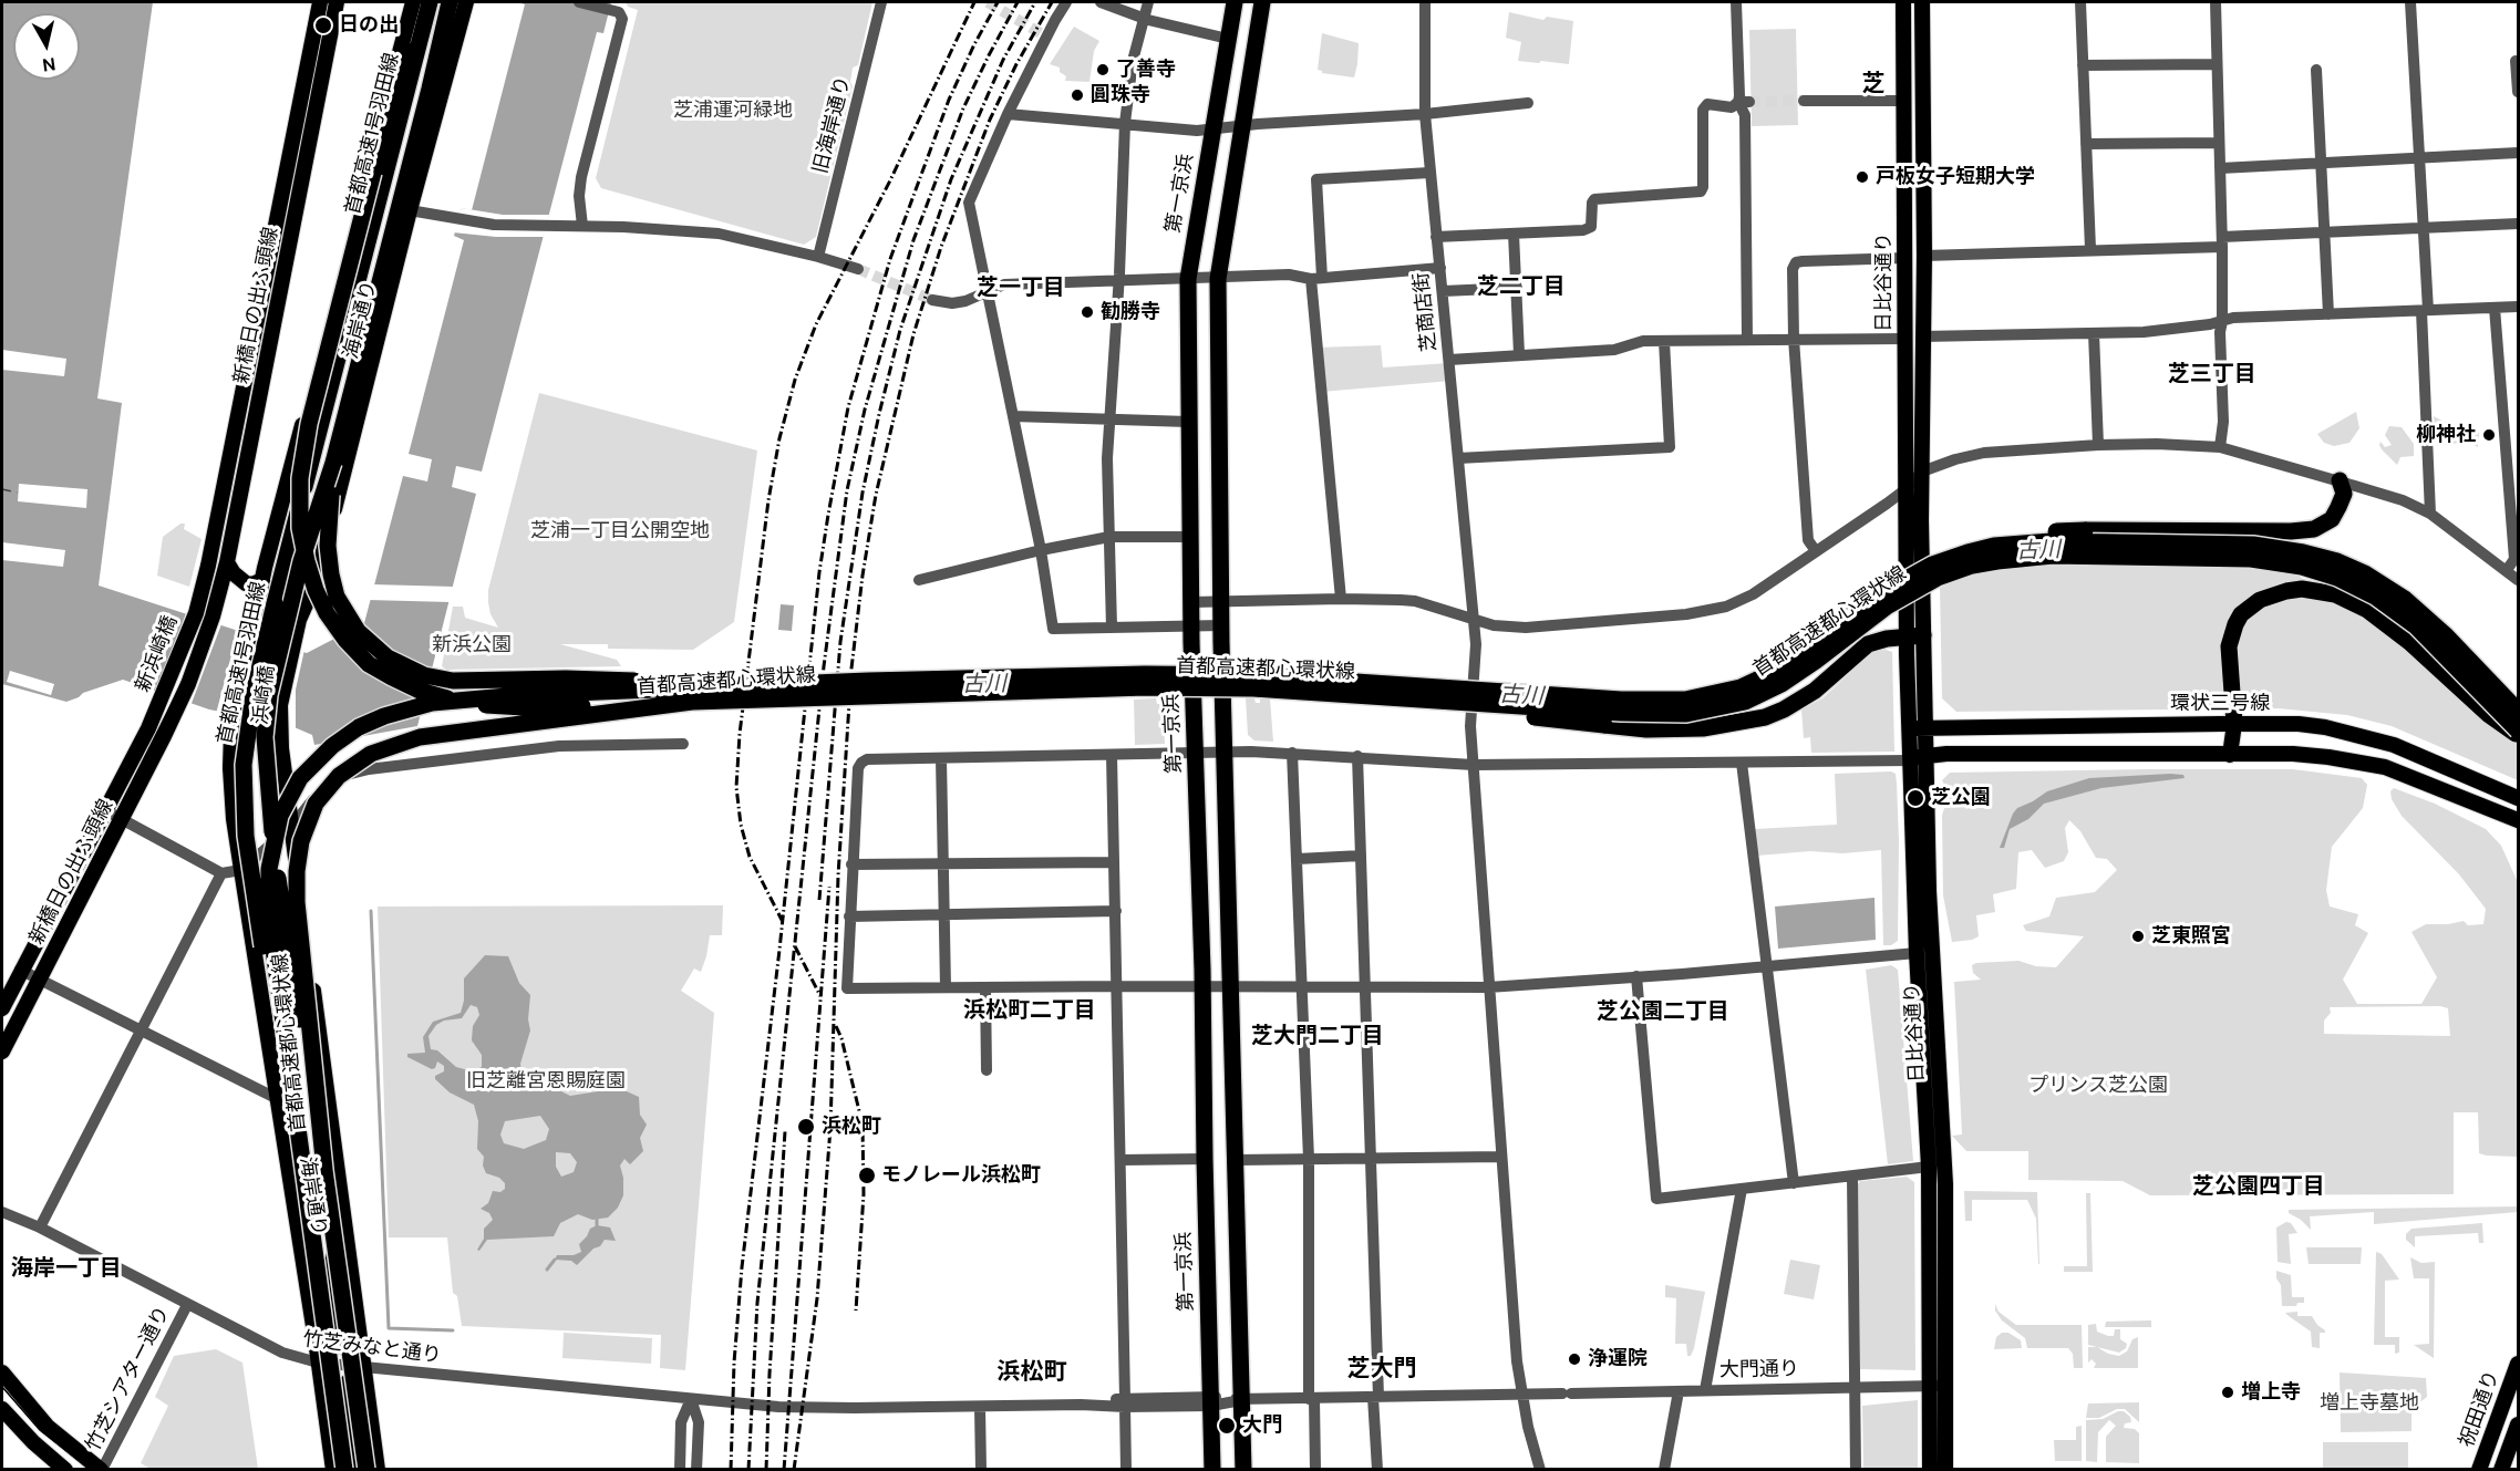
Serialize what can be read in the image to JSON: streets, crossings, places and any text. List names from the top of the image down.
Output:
{
  "streets": {
    "highway": ["首都高速1号羽田線", "第一京浜", "首都高速都心環状線"],
    "main road": [
      "日比谷通り",
      "新橋日の出ふ頭線",
      "海岸通り",
      "新浜崎橋",
      "浜崎橋",
      "環状三号線",
      "祝田通り"
    ],
    "street": [
      "旧海岸通り",
      "芝商店街",
      "竹芝みなと通り",
      "大門通り",
      "竹芝シアター通り"
    ]
  },
  "crossings": [
    ["首都高速1号羽田線", "海岸通り"],
    ["首都高速1号羽田線", "首都高速都心環状線"],
    ["第一京浜", "大門通り"],
    ["日比谷通り", "環状三号線"],
    ["日比谷通り", "大門通り"],
    ["新橋日の出ふ頭線", "新浜崎橋"],
    ["芝商店街", "大門通り"],
    ["海岸通り", "浜崎橋"],
    ["海岸通り", "竹芝みなと通り"],
    ["竹芝みなと通り", "大門通り"],
    ["竹芝みなと通り", "竹芝シアター通り"]
  ],
  "districts": [
    "芝",
    "芝二丁目",
    "芝一丁目",
    "芝三丁目",
    "浜松町二丁目",
    "芝公園二丁目",
    "芝大門二丁目",
    "芝公園四丁目",
    "海岸一丁目",
    "芝大門",
    "浜松町"
  ],
  "water": ["古川"],
  "parks": [
    "芝浦運河緑地",
    "芝浦一丁目公開空地",
    "新浜公園",
    "旧芝離宮恩賜庭園",
    "プリンス芝公園",
    "増上寺墓地"
  ],
  "places": [
    "日の出",
    "了善寺",
    "圓珠寺",
    "戸板女子短期大学",
    "勧勝寺",
    "柳神社",
    "芝公園",
    "芝東照宮",
    "浜松町",
    "モノレール浜松町",
    "浄運院",
    "増上寺",
    "大門"
  ],
  "north": "bottom"
}
